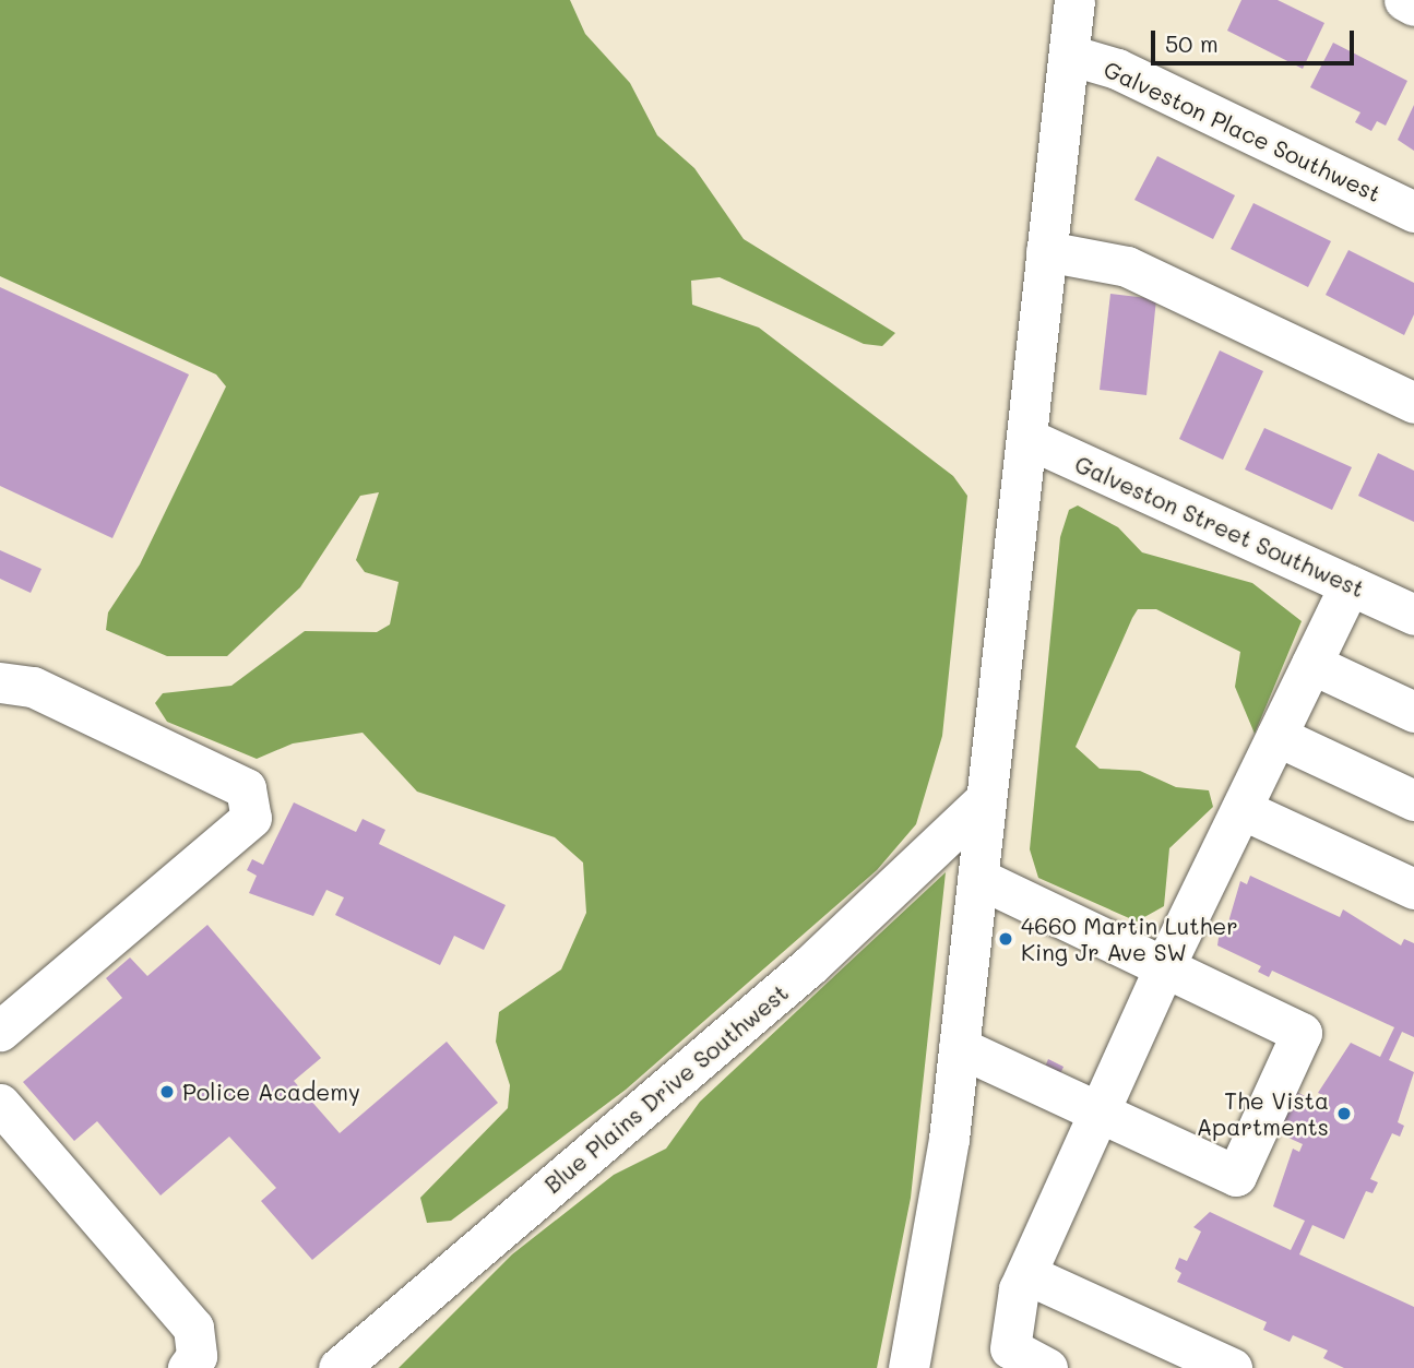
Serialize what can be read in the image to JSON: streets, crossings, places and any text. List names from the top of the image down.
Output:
{
  "streets": {
    "street": ["Galveston Place Southwest", "Galveston Street Southwest", "Blue Plains Drive Southwest"]
  },
  "places": ["4660 Martin Luther King Jr Ave SW", "Police Academy", "The Vista Apartments"],
  "scale_bar": "50 m"
}
